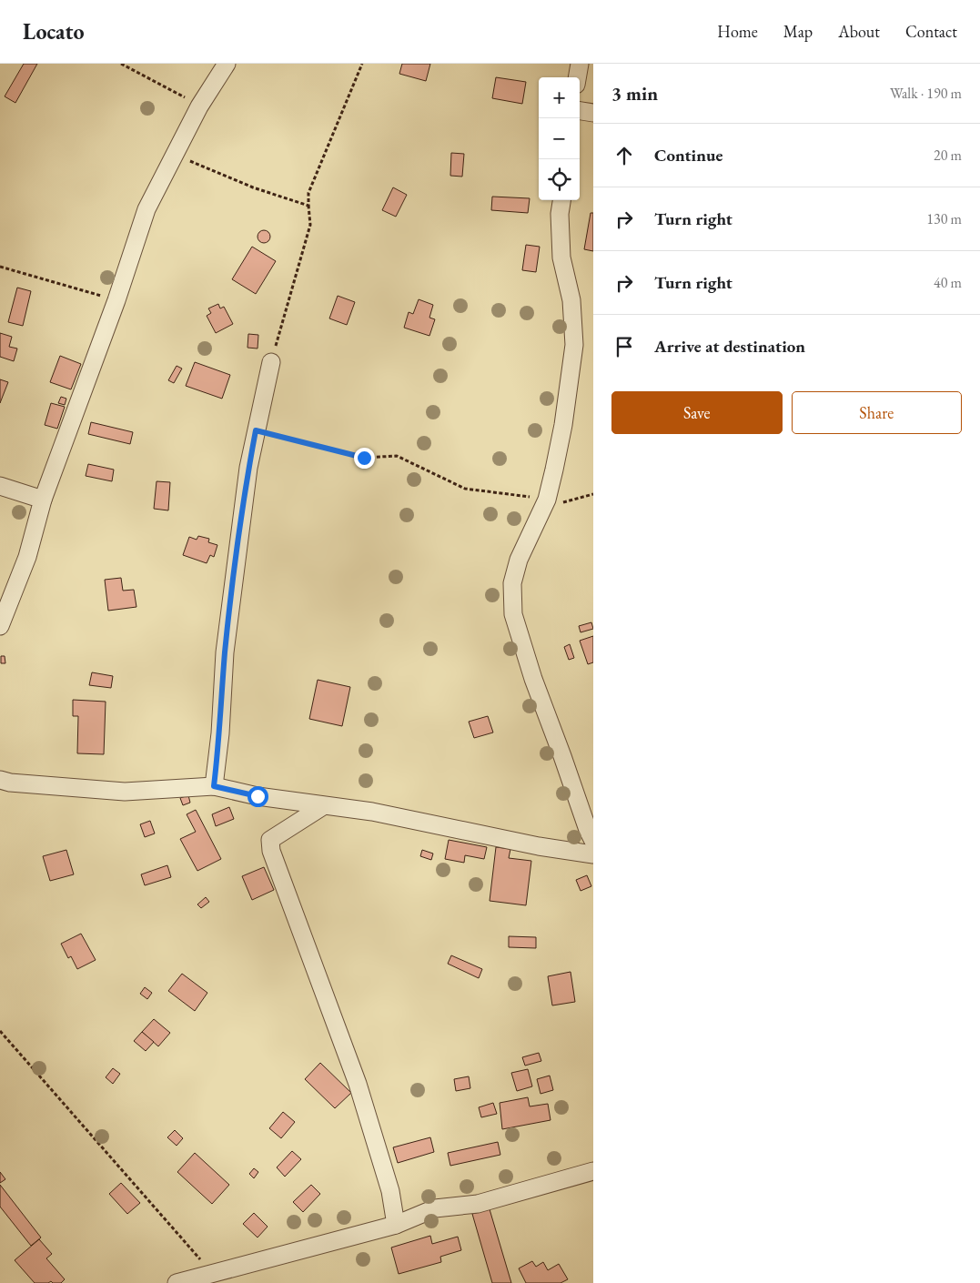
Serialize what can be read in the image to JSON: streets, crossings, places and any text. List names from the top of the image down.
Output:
{
  "page": {
    "header": "Locato",
    "nav": [
      "Home",
      "Map",
      "About",
      "Contact"
    ],
    "heading": ["3 min", "Walk · 190 m"],
    "map_buttons": ["+", "−"],
    "list": [
      ["Continue", "20 m"],
      ["Turn right", "130 m"],
      ["Turn right", "40 m"],
      "Arrive at destination"
    ],
    "buttons": ["Save", "Share"]
  }
}
